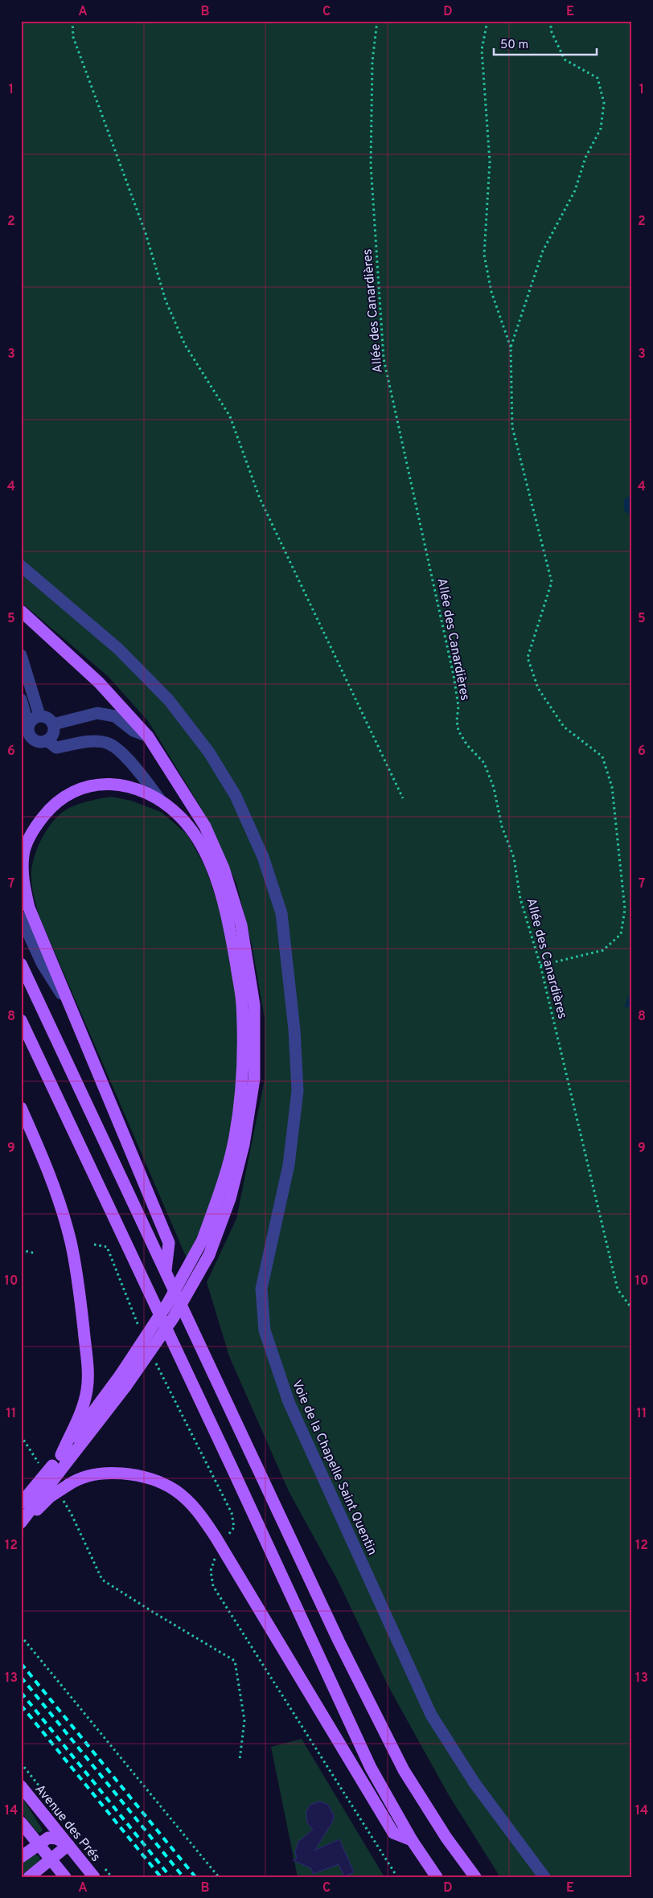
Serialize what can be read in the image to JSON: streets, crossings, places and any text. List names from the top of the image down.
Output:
{
  "streets": {
    "main road": ["Avenue des Prés"],
    "street": ["Voie de la Chapelle Saint Quentin"],
    "path": ["Allée des Canardières"]
  },
  "scale_bar": "50 m",
  "grid": {
    "columns": [
      "A",
      "B",
      "C",
      "D",
      "E"
    ],
    "rows": [
      "1",
      "2",
      "3",
      "4",
      "5",
      "6",
      "7",
      "8",
      "9",
      "10",
      "11",
      "12",
      "13",
      "14"
    ]
  }
}
